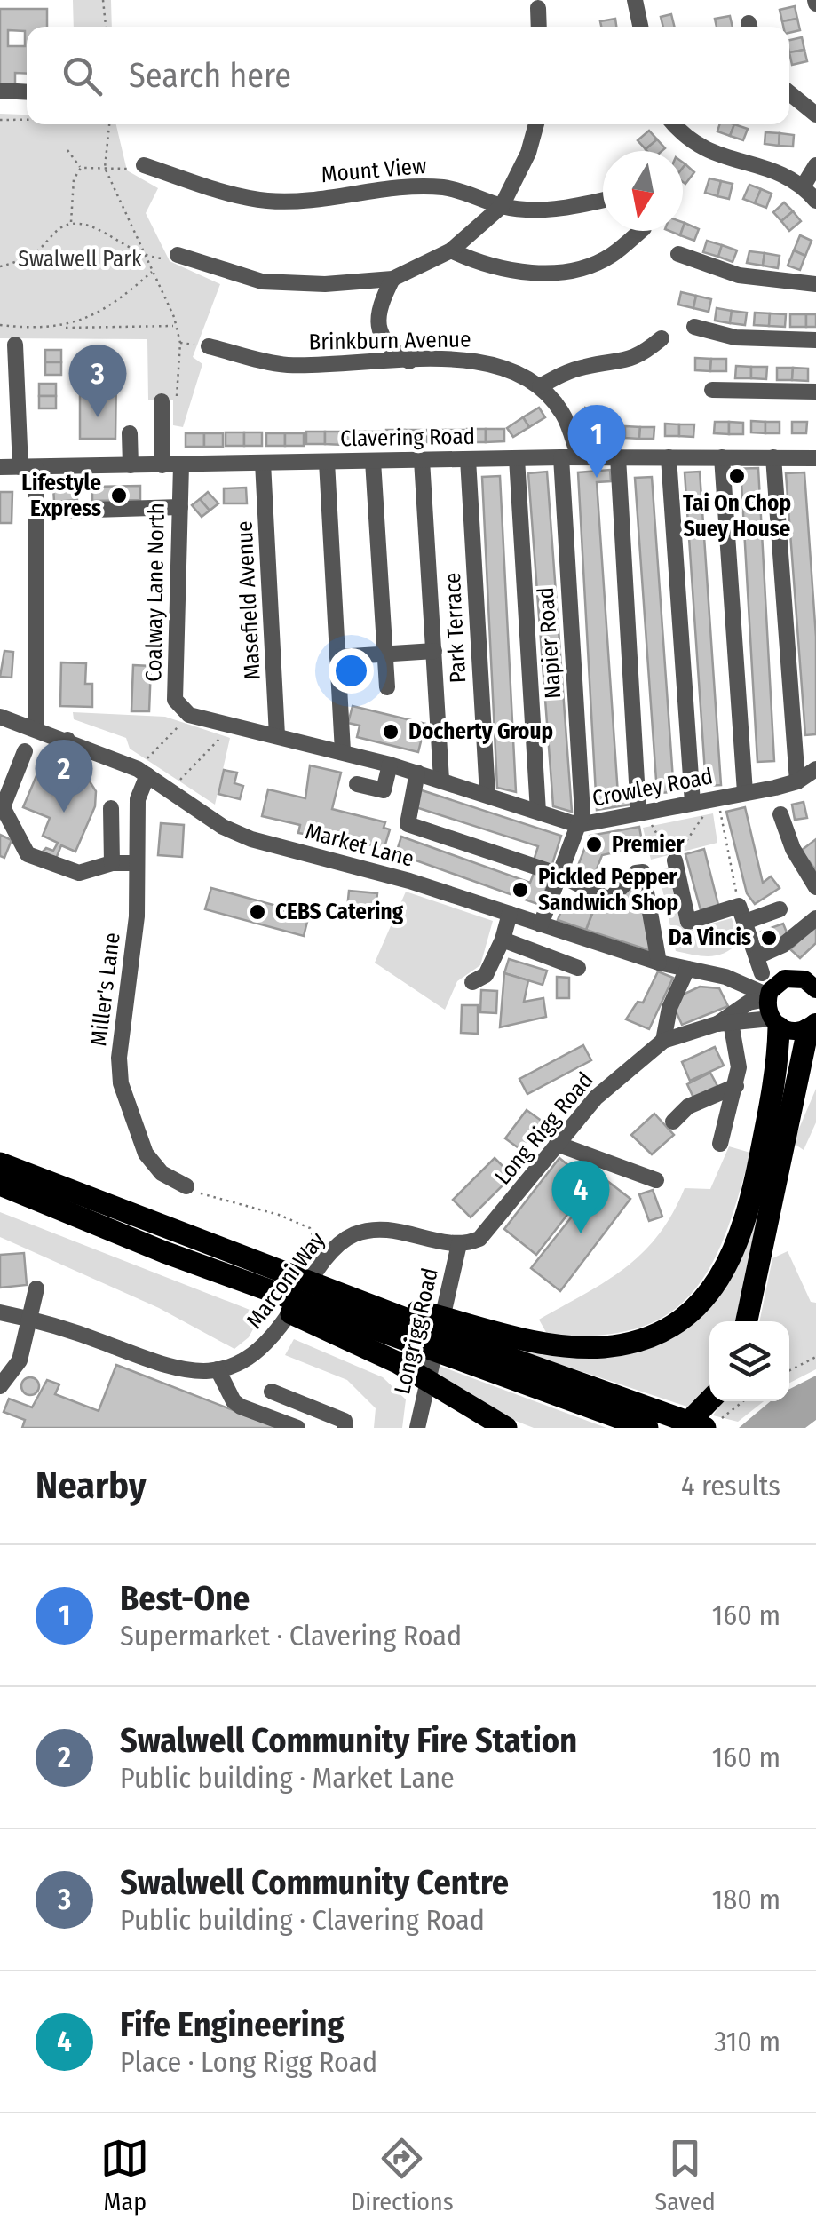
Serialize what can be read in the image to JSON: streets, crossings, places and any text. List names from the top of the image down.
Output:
{
  "streets": {
    "street": [
      "Mount View",
      "Brinkburn Avenue",
      "Clavering Road",
      "Coalway Lane North",
      "Masefield Avenue",
      "Park Terrace",
      "Napier Road",
      "Crowley Road",
      "Market Lane",
      "Miller's Lane",
      "Long Rigg Road",
      "Marconi Way",
      "Longrigg Road"
    ]
  },
  "crossings": [
    ["Brinkburn Avenue", "Clavering Road"],
    ["Clavering Road", "Coalway Lane North"],
    ["Clavering Road", "Masefield Avenue"],
    ["Clavering Road", "Park Terrace"],
    ["Clavering Road", "Napier Road"],
    ["Coalway Lane North", "Crowley Road"],
    ["Masefield Avenue", "Crowley Road"],
    ["Park Terrace", "Crowley Road"],
    ["Napier Road", "Crowley Road"],
    ["Napier Road", "Market Lane"],
    ["Market Lane", "Miller's Lane"],
    ["Long Rigg Road", "Marconi Way"],
    ["Long Rigg Road", "Longrigg Road"],
    ["Marconi Way", "Longrigg Road"]
  ],
  "parks": ["Swalwell Park"],
  "places": [
    "Tai On Chop Suey House",
    "Lifestyle Express",
    "Docherty Group",
    "Premier",
    "Pickled Pepper Sandwich Shop",
    "CEBS Catering",
    "Da Vincis"
  ],
  "north": "bottom",
  "page": {
    "search": "Search here",
    "pins": [
      "3",
      "1",
      "2",
      "4"
    ],
    "heading": ["Nearby", "4 results"],
    "list": [
      {
        "mark": "1",
        "name": "Best-One",
        "note": "Supermarket · Clavering Road",
        "value": "160 m"
      },
      {
        "mark": "2",
        "name": "Swalwell Community Fire Station",
        "note": "Public building · Market Lane",
        "value": "160 m"
      },
      {
        "mark": "3",
        "name": "Swalwell Community Centre",
        "note": "Public building · Clavering Road",
        "value": "180 m"
      },
      {
        "mark": "4",
        "name": "Fife Engineering",
        "note": "Place · Long Rigg Road",
        "value": "310 m"
      }
    ],
    "nav": ["Map", "Directions", "Saved"]
  }
}
